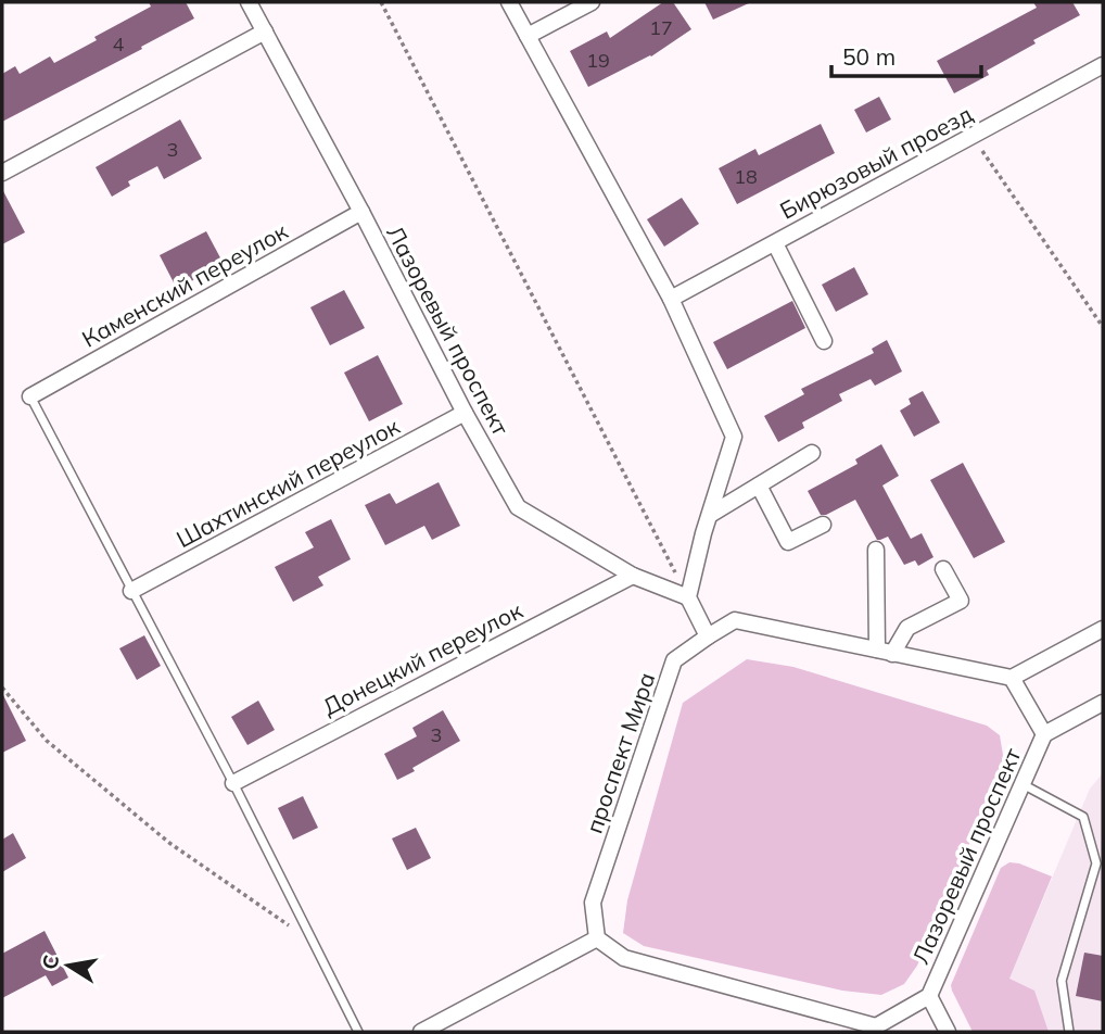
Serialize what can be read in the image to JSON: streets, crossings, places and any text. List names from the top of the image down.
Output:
{
  "streets": {
    "street": [
      "Бирюзовый проезд",
      "Каменский переулок",
      "Лазоревый проспект",
      "Шахтинский переулок",
      "Донецкий переулок",
      "проспект Мира"
    ]
  },
  "crossings": [
    ["Каменский переулок", "Лазоревый проспект"],
    ["Лазоревый проспект", "Шахтинский переулок"],
    ["Лазоревый проспект", "Донецкий переулок"]
  ],
  "house_numbers": [
    "17",
    "4",
    "19",
    "3",
    "18",
    "3"
  ],
  "scale_bar": "50 m",
  "north": "left"
}
